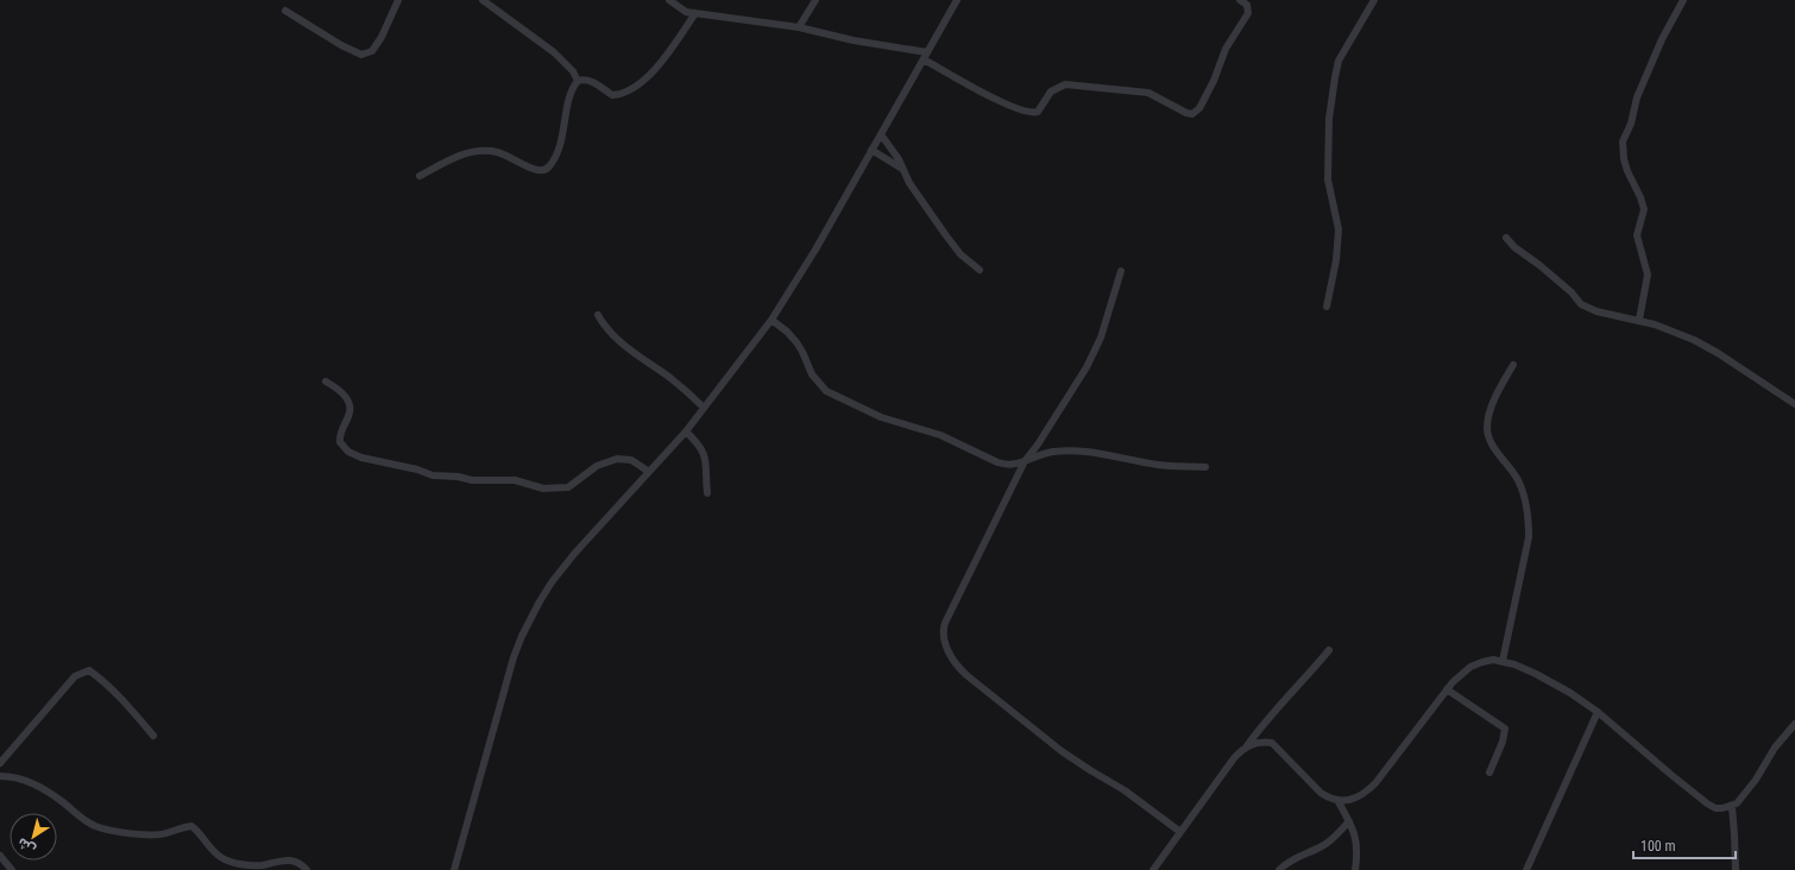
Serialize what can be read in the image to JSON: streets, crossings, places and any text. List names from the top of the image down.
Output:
{
  "scale_bar": "100 m",
  "north": "bottom left"
}
